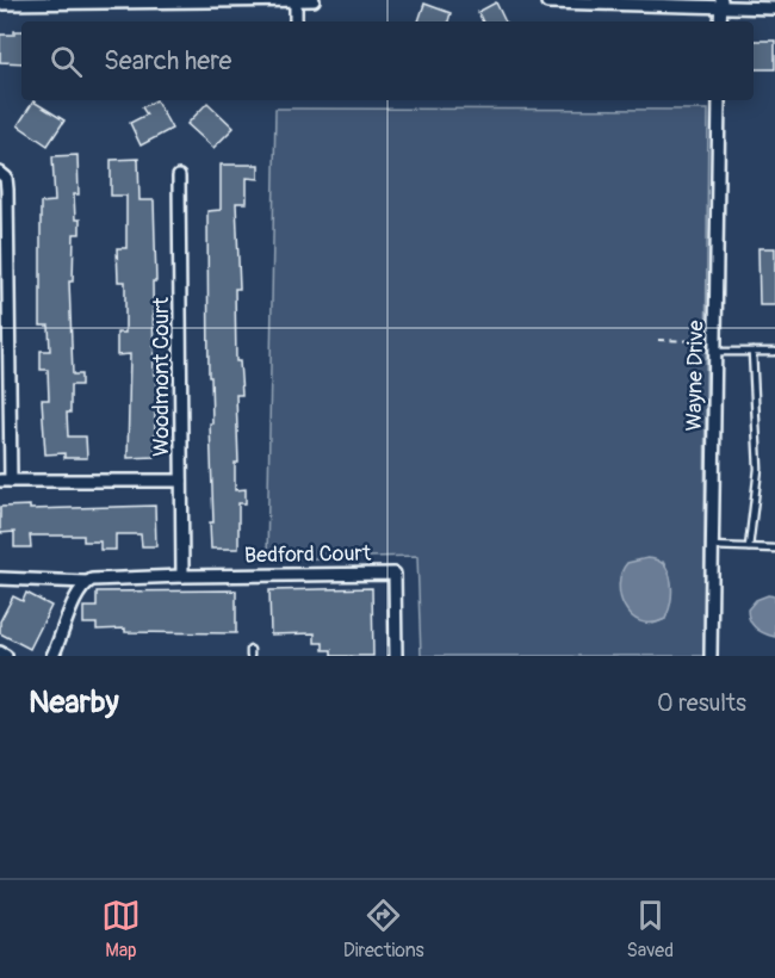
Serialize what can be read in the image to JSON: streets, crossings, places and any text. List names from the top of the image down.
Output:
{
  "streets": {
    "street": ["Wayne Drive", "Woodmont Court", "Bedford Court"]
  },
  "crossings": [
    ["Woodmont Court", "Bedford Court"]
  ],
  "page": {
    "search": "Search here",
    "heading": ["Nearby", "0 results"],
    "nav": ["Map", "Directions", "Saved"]
  }
}
